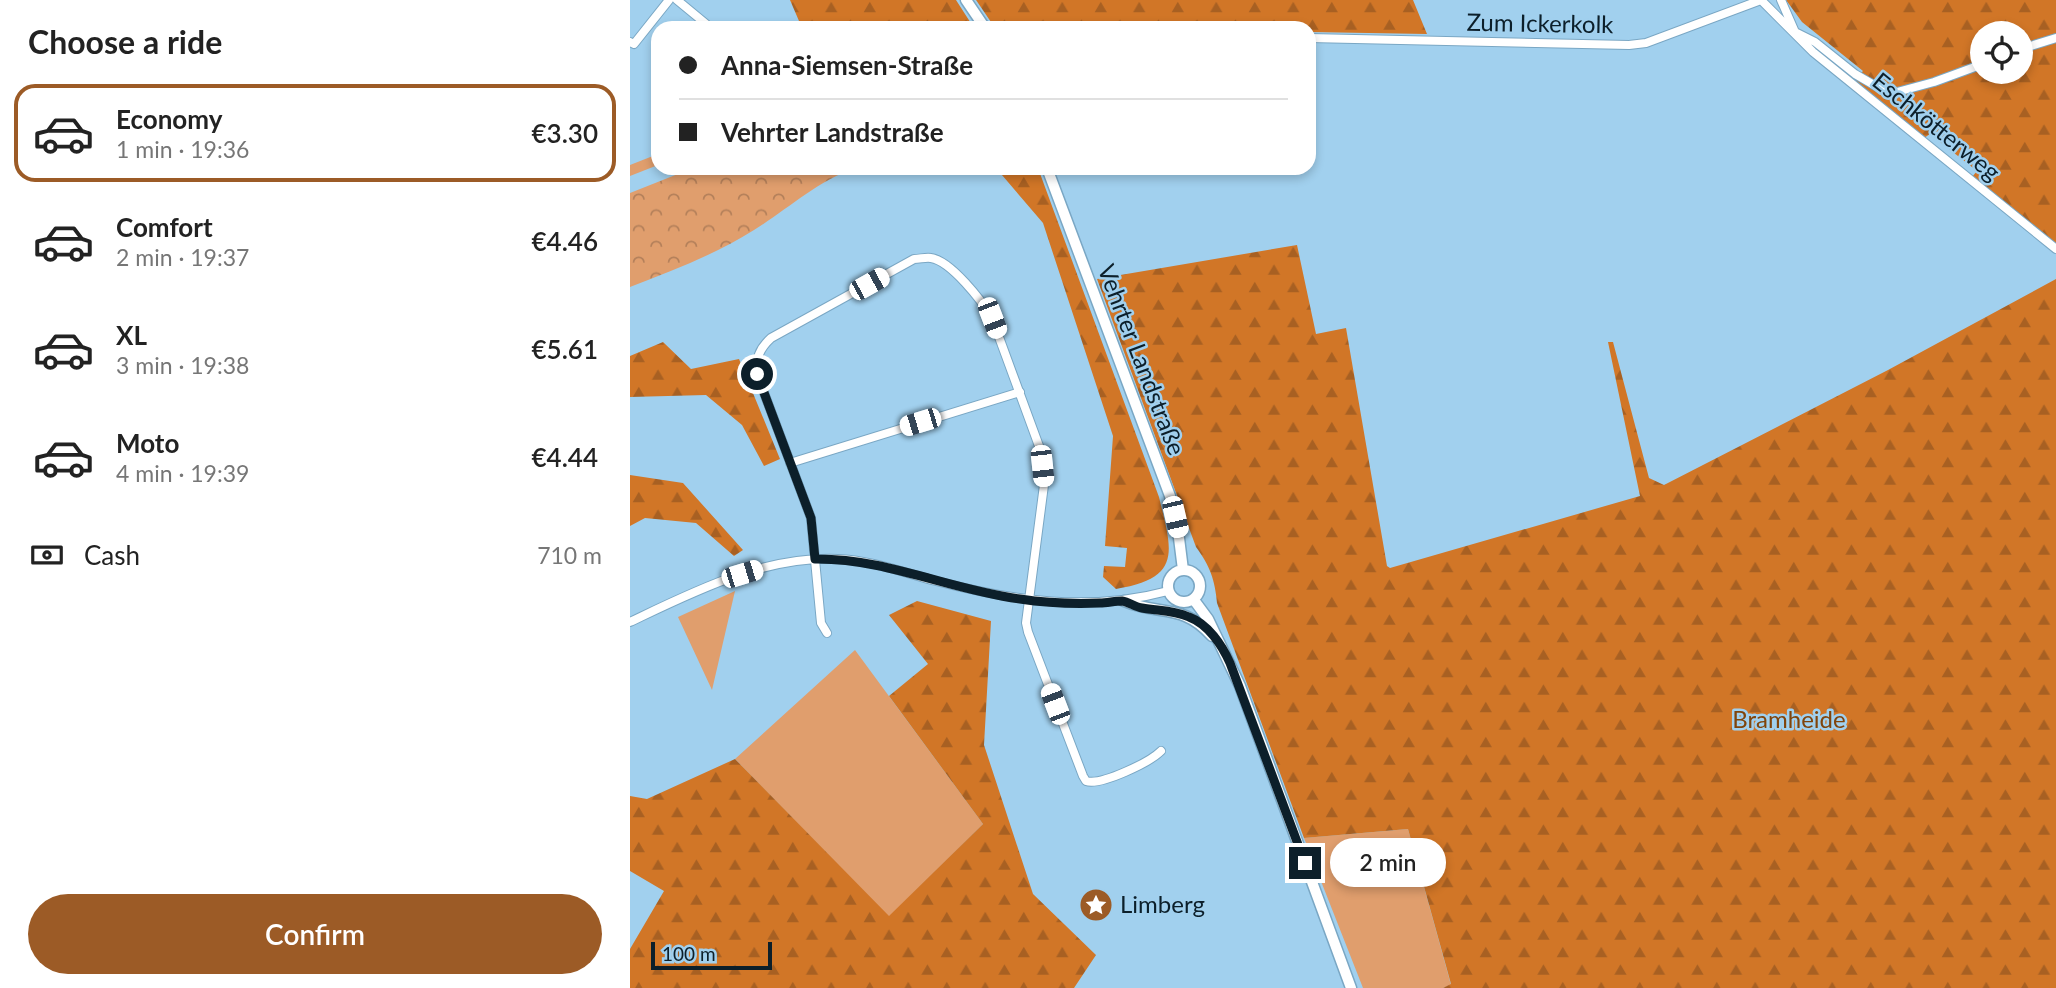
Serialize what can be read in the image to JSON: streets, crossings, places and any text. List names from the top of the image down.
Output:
{
  "streets": {
    "main road": ["Vehrter Landstraße"],
    "street": ["Zum Ickerkolk", "Eschkötterweg"]
  },
  "crossings": [
    ["Zum Ickerkolk", "Eschkötterweg"]
  ],
  "parks": ["Bramheide"],
  "places": {
    "place": ["Limberg"]
  },
  "scale_bar": "100 m",
  "page": {
    "heading": "Choose a ride",
    "banner": ["Anna-Siemsen-Straße", "Vehrter Landstraße"],
    "list": [
      {
        "name": "Economy",
        "note": "1 min · 19:36",
        "value": "€3.30"
      },
      {
        "name": "Comfort",
        "note": "2 min · 19:37",
        "value": "€4.46"
      },
      {
        "name": "XL",
        "note": "3 min · 19:38",
        "value": "€5.61"
      },
      {
        "name": "Moto",
        "note": "4 min · 19:39",
        "value": "€4.44"
      }
    ],
    "pay": ["Cash", "710 m"],
    "bubble": "2 min",
    "buttons": "Confirm",
    "scale": "100 m"
  }
}
